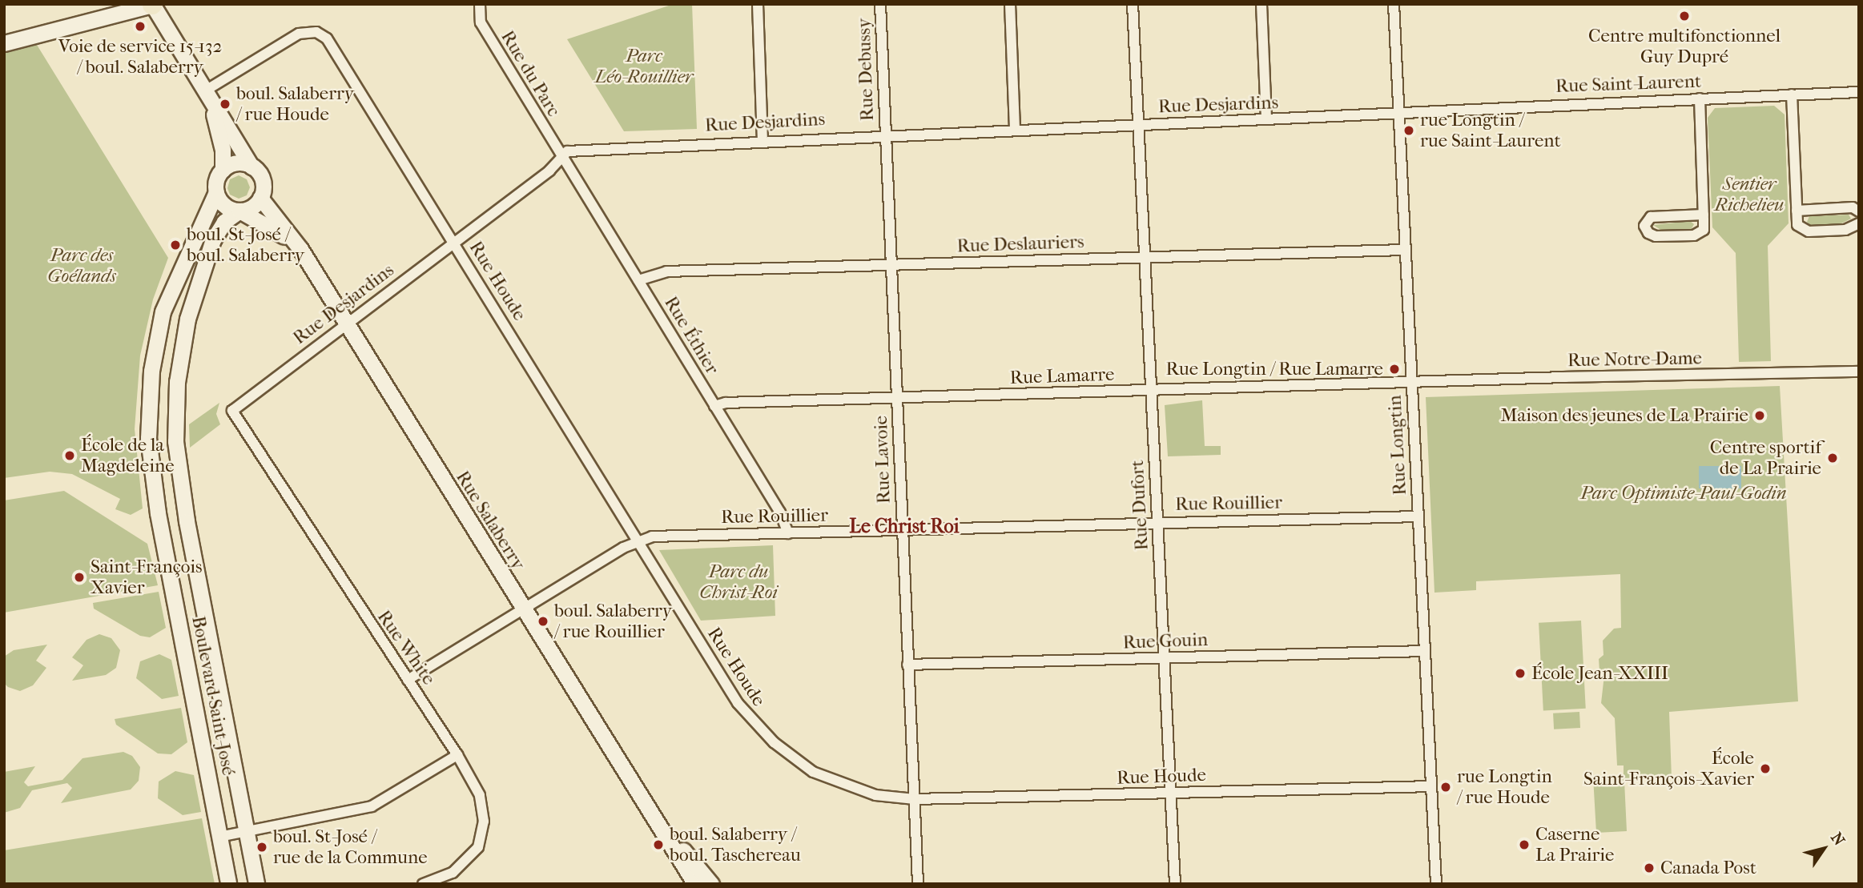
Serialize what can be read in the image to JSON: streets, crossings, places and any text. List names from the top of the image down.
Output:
{
  "streets": {
    "street": [
      "Rue Debussy",
      "Rue du Parc",
      "Rue Saint-Laurent",
      "Rue Desjardins",
      "Rue Deslauriers",
      "Rue Houde",
      "Rue Éthier",
      "Rue Notre-Dame",
      "Rue Lamarre",
      "Rue Longtin",
      "Rue Lavoie",
      "Rue Rouillier",
      "Rue Dufort",
      "Rue Salaberry",
      "Rue Gouin",
      "Rue White",
      "Boulevard Saint-José"
    ]
  },
  "crossings": [
    ["Rue Debussy", "Rue Desjardins"],
    ["Rue Debussy", "Rue Lavoie"],
    ["Rue du Parc", "Rue Desjardins"],
    ["Rue du Parc", "Rue Éthier"],
    ["Rue Saint-Laurent", "Rue Desjardins"],
    ["Rue Saint-Laurent", "Rue Longtin"],
    ["Rue Desjardins", "Rue Houde"],
    ["Rue Desjardins", "Rue Éthier"],
    ["Rue Desjardins", "Rue Longtin"],
    ["Rue Desjardins", "Rue Lavoie"],
    ["Rue Desjardins", "Rue Dufort"],
    ["Rue Desjardins", "Rue Salaberry"],
    ["Rue Desjardins", "Rue White"],
    ["Rue Deslauriers", "Rue Éthier"],
    ["Rue Deslauriers", "Rue Longtin"],
    ["Rue Deslauriers", "Rue Lavoie"],
    ["Rue Deslauriers", "Rue Dufort"],
    ["Rue Houde", "Rue Longtin"],
    ["Rue Houde", "Rue Lavoie"],
    ["Rue Houde", "Rue Rouillier"],
    ["Rue Houde", "Rue Dufort"],
    ["Rue Éthier", "Rue Lamarre"],
    ["Rue Éthier", "Rue Rouillier"],
    ["Rue Notre-Dame", "Rue Lamarre"],
    ["Rue Notre-Dame", "Rue Longtin"],
    ["Rue Lamarre", "Rue Longtin"],
    ["Rue Lamarre", "Rue Lavoie"],
    ["Rue Lamarre", "Rue Dufort"],
    ["Rue Longtin", "Rue Rouillier"],
    ["Rue Longtin", "Rue Gouin"],
    ["Rue Lavoie", "Rue Rouillier"],
    ["Rue Lavoie", "Rue Gouin"],
    ["Rue Rouillier", "Rue Dufort"],
    ["Rue Rouillier", "Rue Salaberry"],
    ["Rue Rouillier", "Rue White"],
    ["Rue Dufort", "Rue Gouin"],
    ["Rue Salaberry", "Boulevard Saint-José"]
  ],
  "districts": ["Le Christ Roi"],
  "parks": [
    "Parc Léo-Rouillier",
    "Sentier Richelieu",
    "Parc des Goélands",
    "Parc Optimiste-Paul-Godin",
    "Parc du Christ-Roi"
  ],
  "places": [
    "Centre multifonctionnel Guy Dupré",
    "Voie de service 15-132 / boul. Salaberry",
    "boul. Salaberry / rue Houde",
    "rue Longtin / rue Saint-Laurent",
    "boul. St-José / boul. Salaberry",
    "Rue Longtin / Rue Lamarre",
    "Maison des jeunes de La Prairie",
    "École de la Magdeleine",
    "Centre sportif de La Prairie",
    "Saint-François Xavier",
    "boul. Salaberry / rue Rouillier",
    "École Jean-XXIII",
    "École Saint-François-Xavier",
    "rue Longtin / rue Houde",
    "boul. Salaberry / boul. Taschereau",
    "Caserne La Prairie",
    "boul. St-José / rue de la Commune",
    "Canada Post"
  ],
  "north": "top right"
}
